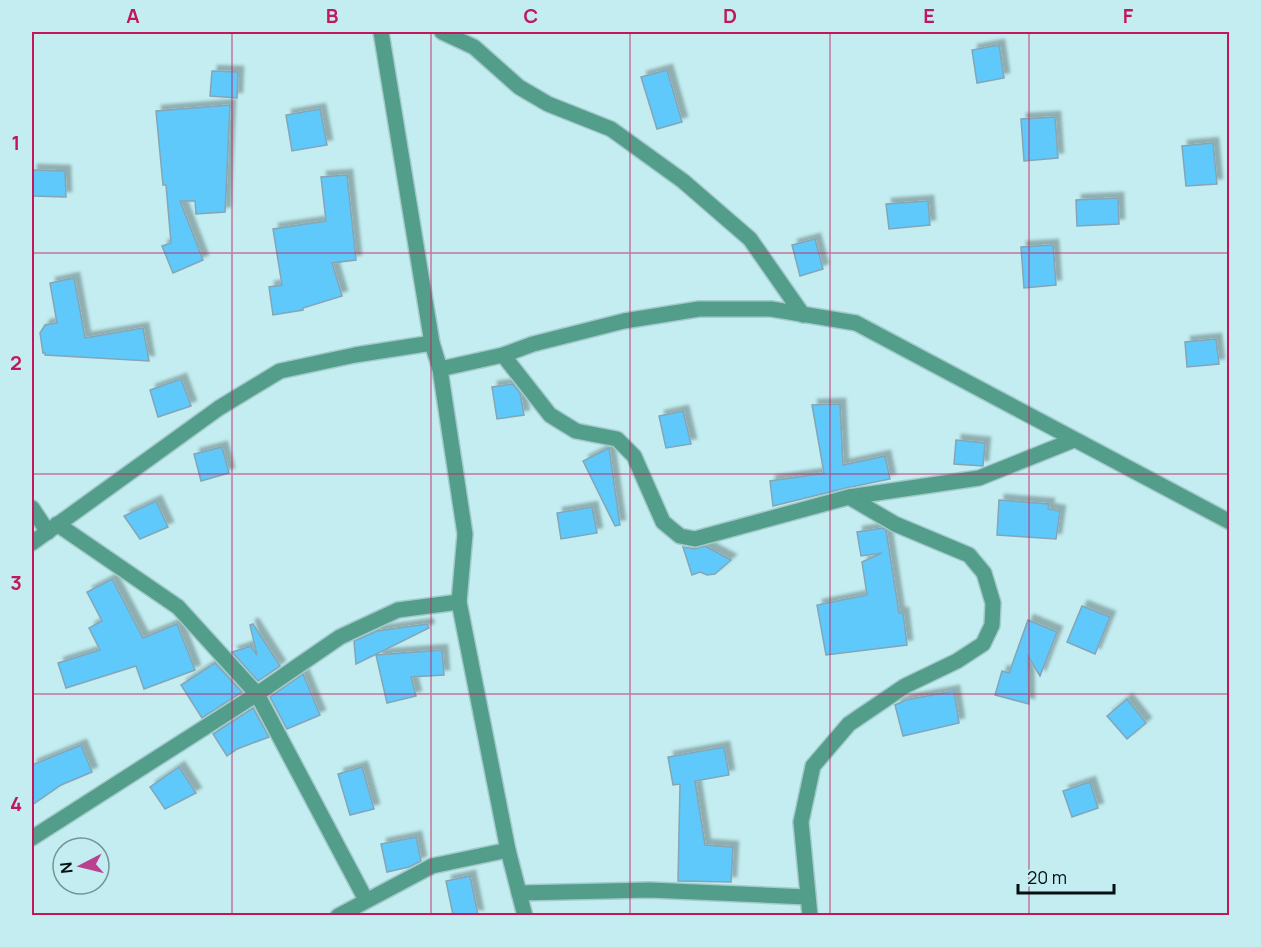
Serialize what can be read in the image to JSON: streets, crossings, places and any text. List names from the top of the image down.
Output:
{
  "scale_bar": "20 m",
  "north": "left",
  "grid": {
    "columns": [
      "A",
      "B",
      "C",
      "D",
      "E",
      "F"
    ],
    "rows": [
      "1",
      "2",
      "3",
      "4"
    ]
  }
}
